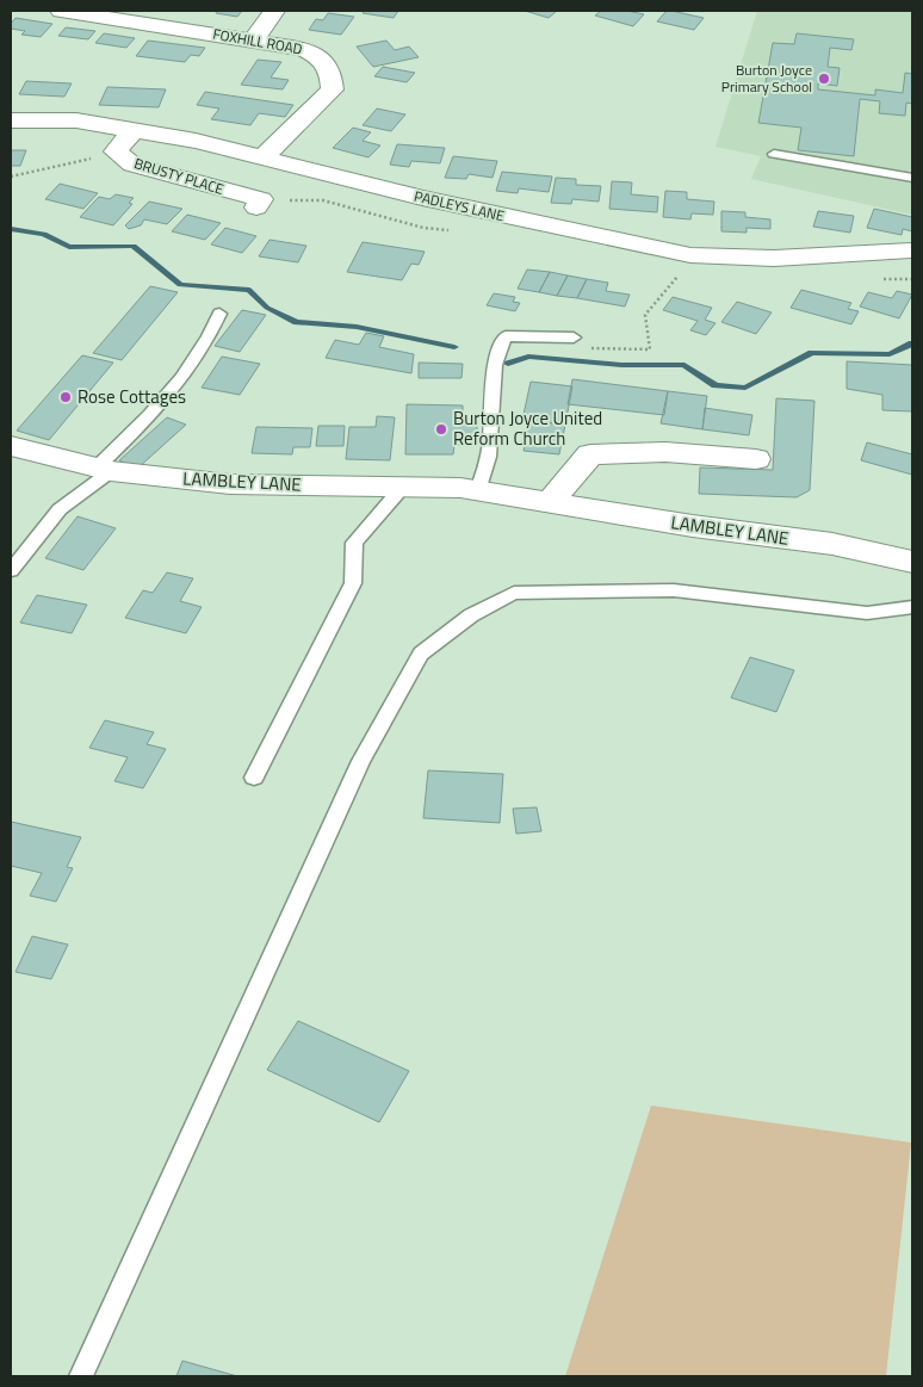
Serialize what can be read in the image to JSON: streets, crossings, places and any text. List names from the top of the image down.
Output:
{
  "streets": {
    "street": [
      "FOXHILL ROAD",
      "BRUSTY PLACE",
      "PADLEYS LANE",
      "LAMBLEY LANE"
    ]
  },
  "crossings": [
    ["FOXHILL ROAD", "PADLEYS LANE"],
    ["BRUSTY PLACE", "PADLEYS LANE"]
  ],
  "places": ["Burton Joyce Primary School", "Rose Cottages", "Burton Joyce United Reform Church"]
}
